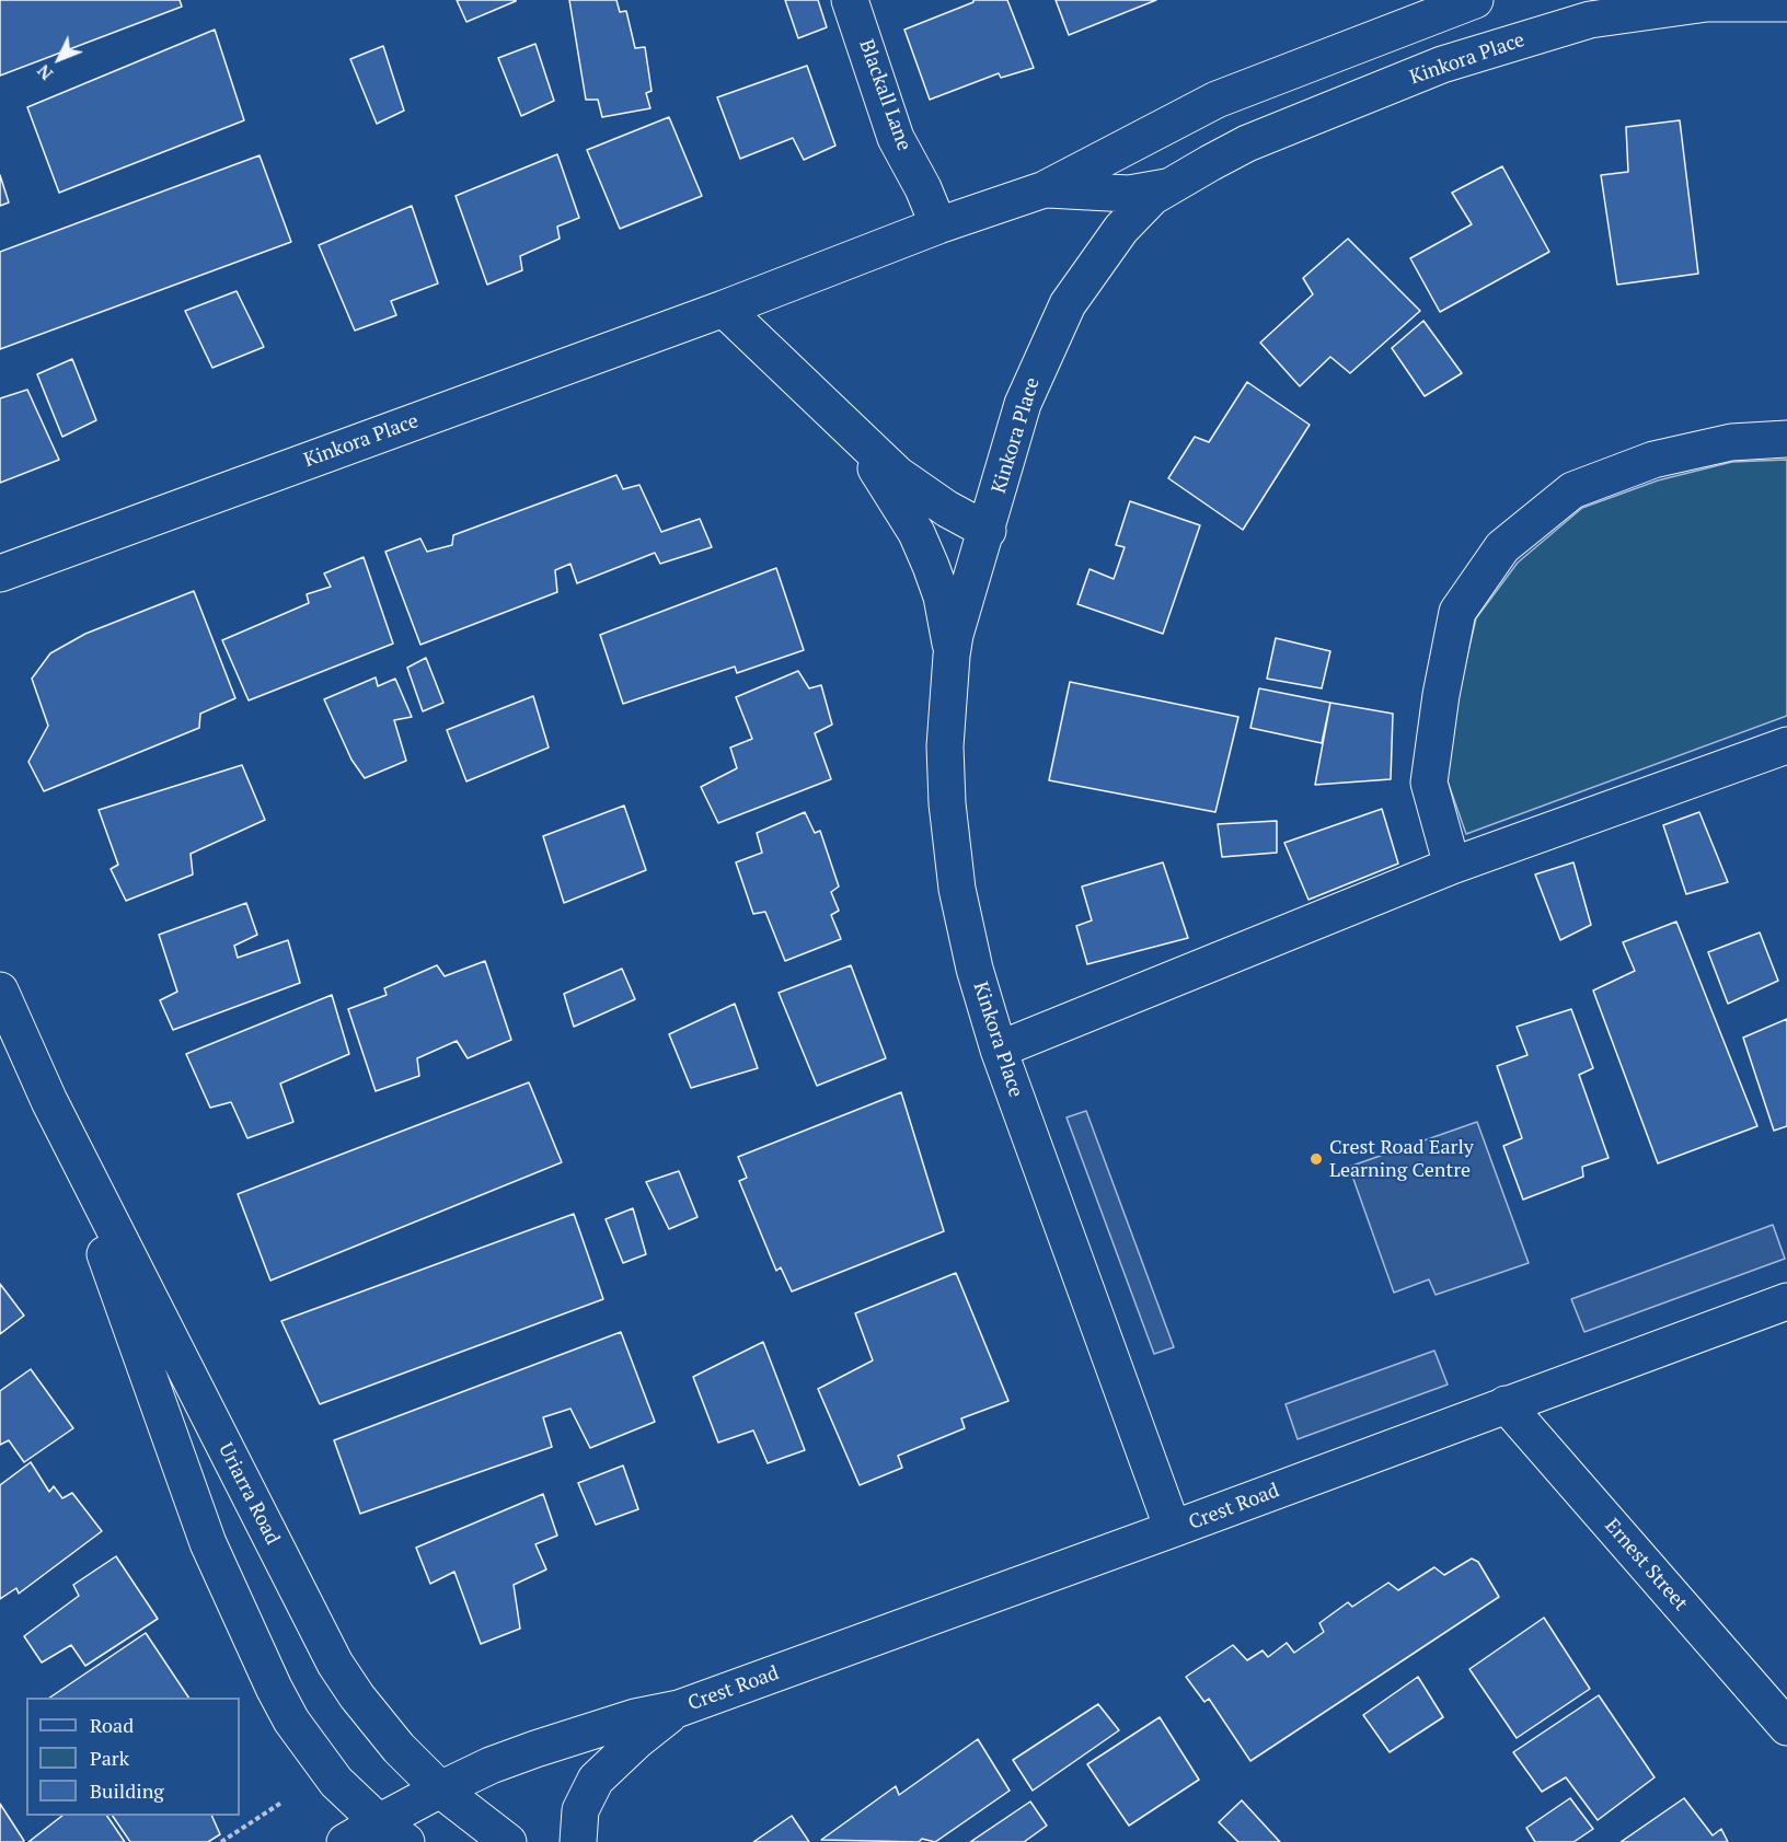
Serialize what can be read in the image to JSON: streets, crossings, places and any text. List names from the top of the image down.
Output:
{
  "streets": {
    "street": [
      "Kinkora Place",
      "Blackall Lane",
      "Uriarra Road",
      "Crest Road",
      "Ernest Street"
    ]
  },
  "crossings": [
    ["Kinkora Place", "Blackall Lane"],
    ["Kinkora Place", "Crest Road"],
    ["Uriarra Road", "Crest Road"],
    ["Crest Road", "Ernest Street"]
  ],
  "places": ["Crest Road Early Learning Centre"],
  "legend": ["Road", "Park", "Building"],
  "north": "bottom left"
}
